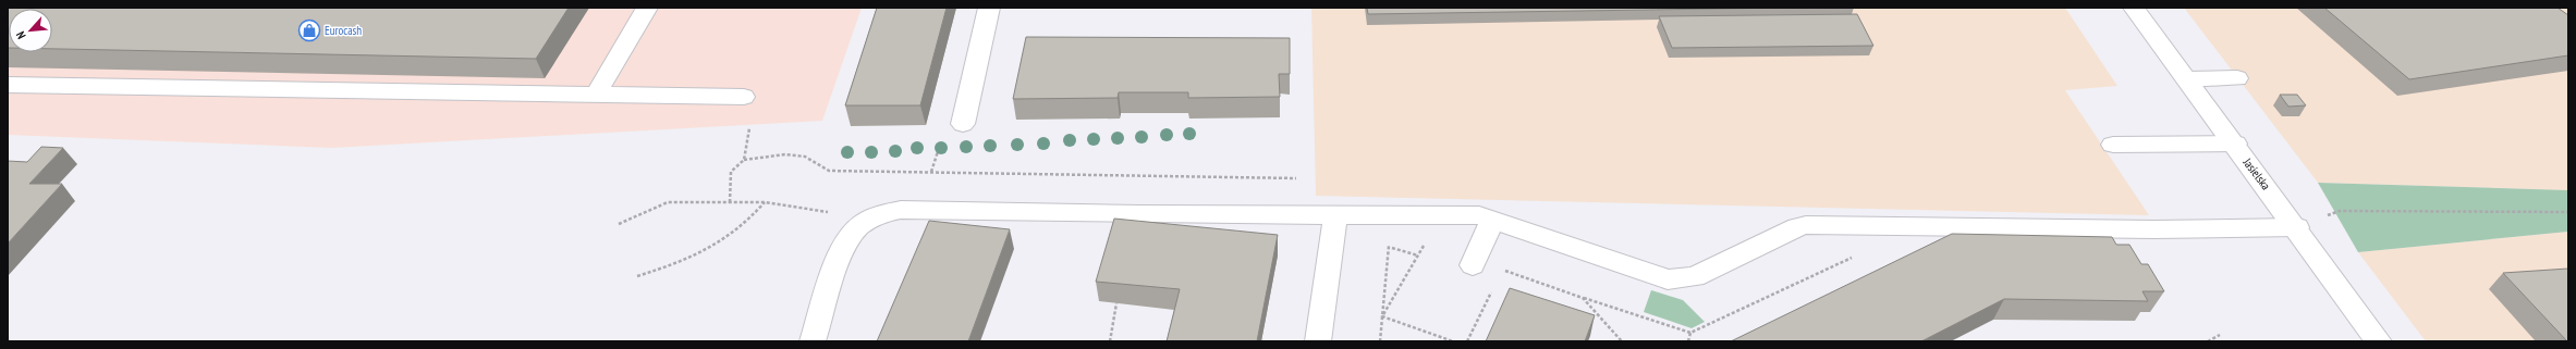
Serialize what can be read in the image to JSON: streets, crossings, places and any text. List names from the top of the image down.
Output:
{
  "streets": {
    "street": ["Jasielska"]
  },
  "places": {
    "shop": ["Eurocash"]
  },
  "north": "bottom left"
}
